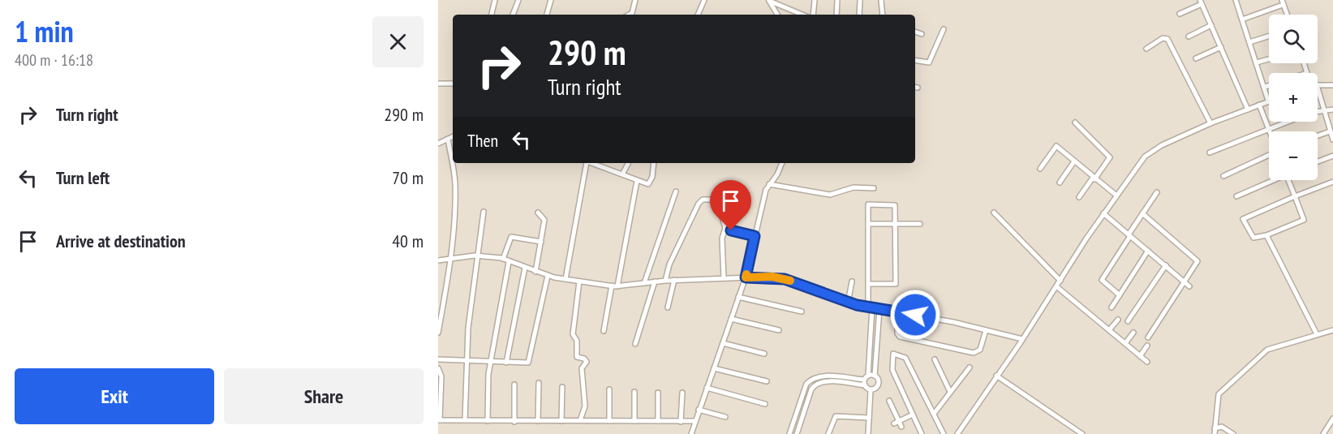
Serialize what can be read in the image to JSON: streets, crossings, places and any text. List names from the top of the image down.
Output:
{
  "page": {
    "heading": ["1 min", "400 m · 16:18"],
    "map_buttons": ["+", "−"],
    "turn": ["290 m", "Turn right"],
    "list": [
      {
        "name": "Turn right",
        "value": "290 m"
      },
      {
        "name": "Turn left",
        "value": "70 m"
      },
      {
        "name": "Arrive at destination",
        "value": "40 m"
      }
    ],
    "then": "Then",
    "buttons": ["Exit", "Share"]
  }
}
